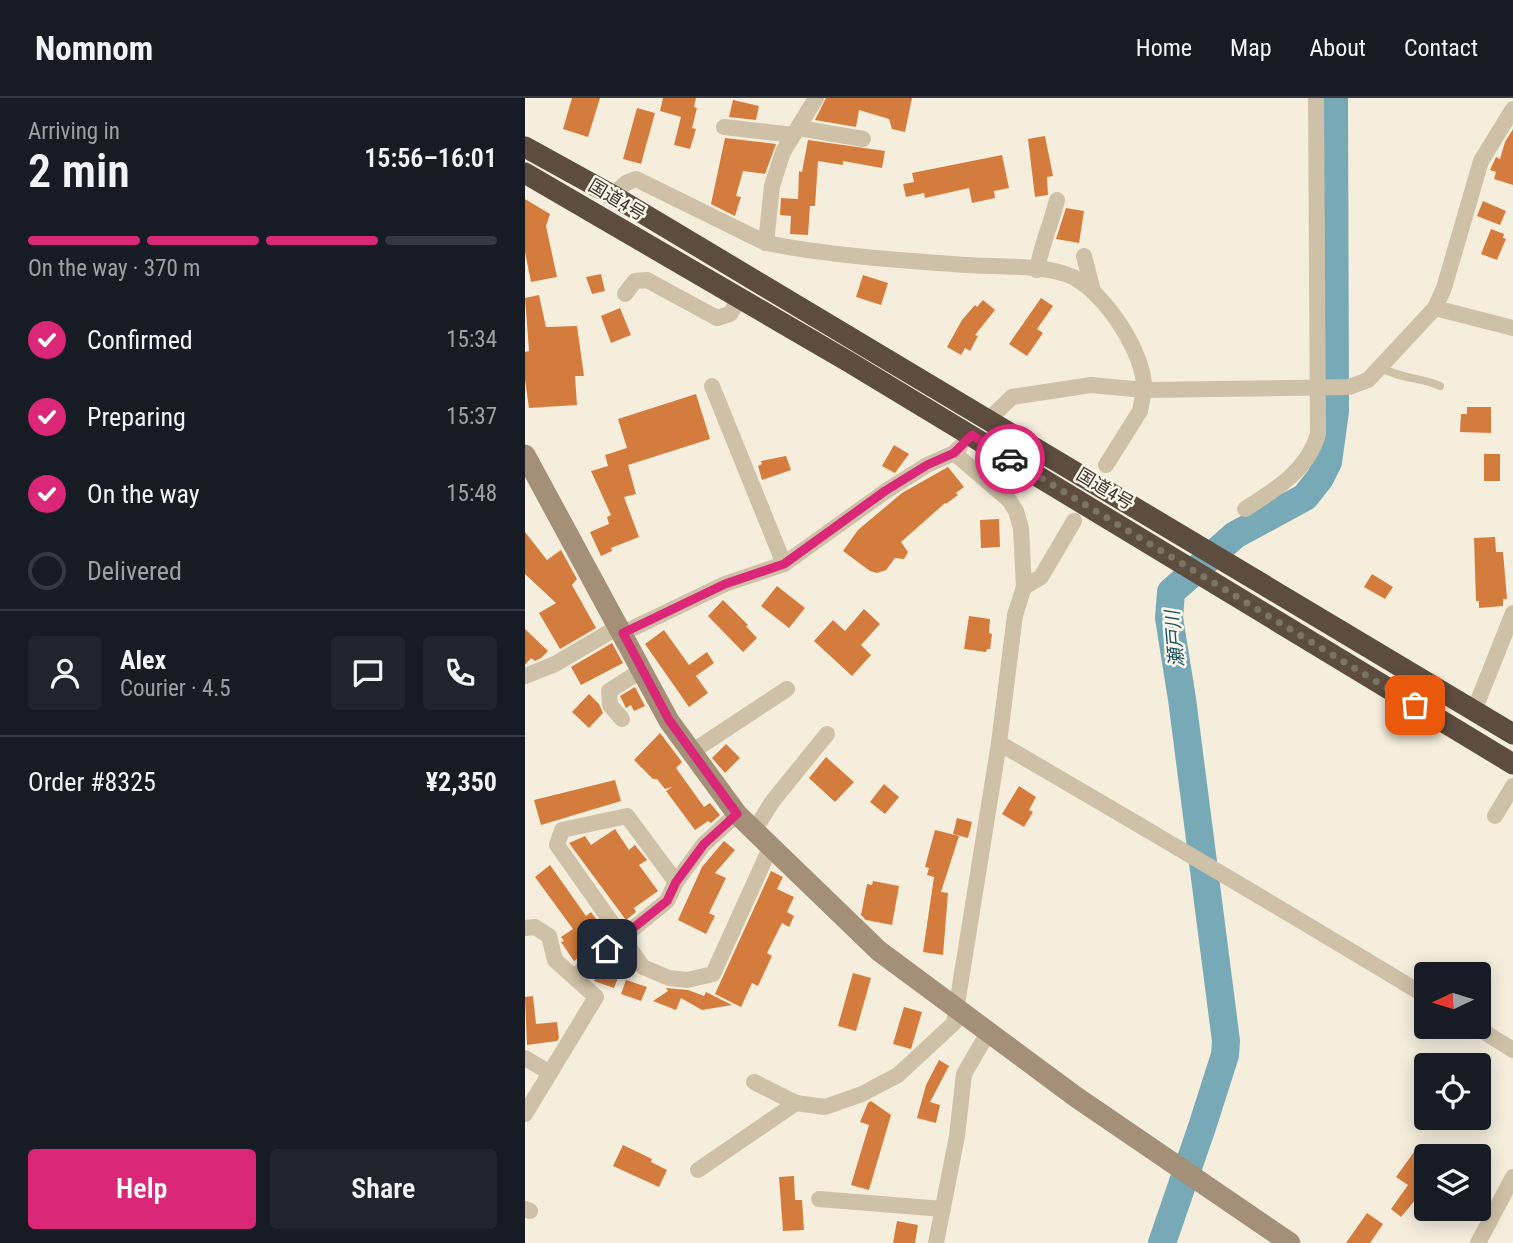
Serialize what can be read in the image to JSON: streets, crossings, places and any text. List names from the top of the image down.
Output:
{
  "streets": {
    "highway": ["国道4号"]
  },
  "water": ["瀬戸川"],
  "north": "left",
  "page": {
    "header": "Nomnom",
    "nav": [
      "Home",
      "Map",
      "About",
      "Contact"
    ],
    "heading": ["2 min", "Arriving in", "15:56–16:01"],
    "panel": [
      "Alex",
      "Courier · 4.5",
      "Order #8325",
      "¥2,350"
    ],
    "bar": "On the way · 370 m",
    "list": [
      ["Confirmed", "15:34"],
      ["Preparing", "15:37"],
      ["On the way", "15:48"],
      "Delivered"
    ],
    "buttons": ["Help", "Share"]
  }
}
